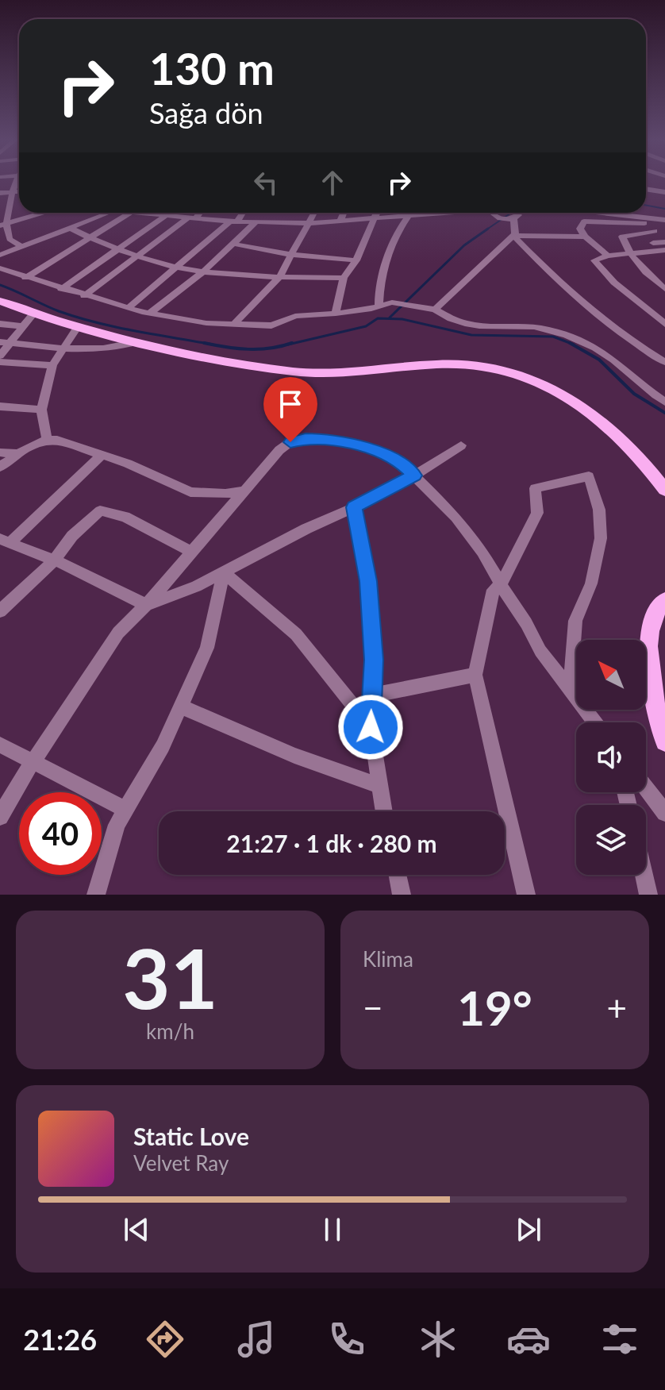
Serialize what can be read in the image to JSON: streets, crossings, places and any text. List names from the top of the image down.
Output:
{
  "north": "top left",
  "page": {
    "turn": ["130 m", "Sağa dön"],
    "limit": "40",
    "trip": "21:27 · 1 dk · 280 m",
    "tile": [
      ["31", "km/h"],
      "Klima"
    ],
    "heat": ["−", "19°", "+"],
    "song": ["Static Love", "Velvet Ray"],
    "tabs": "21:26"
  }
}
